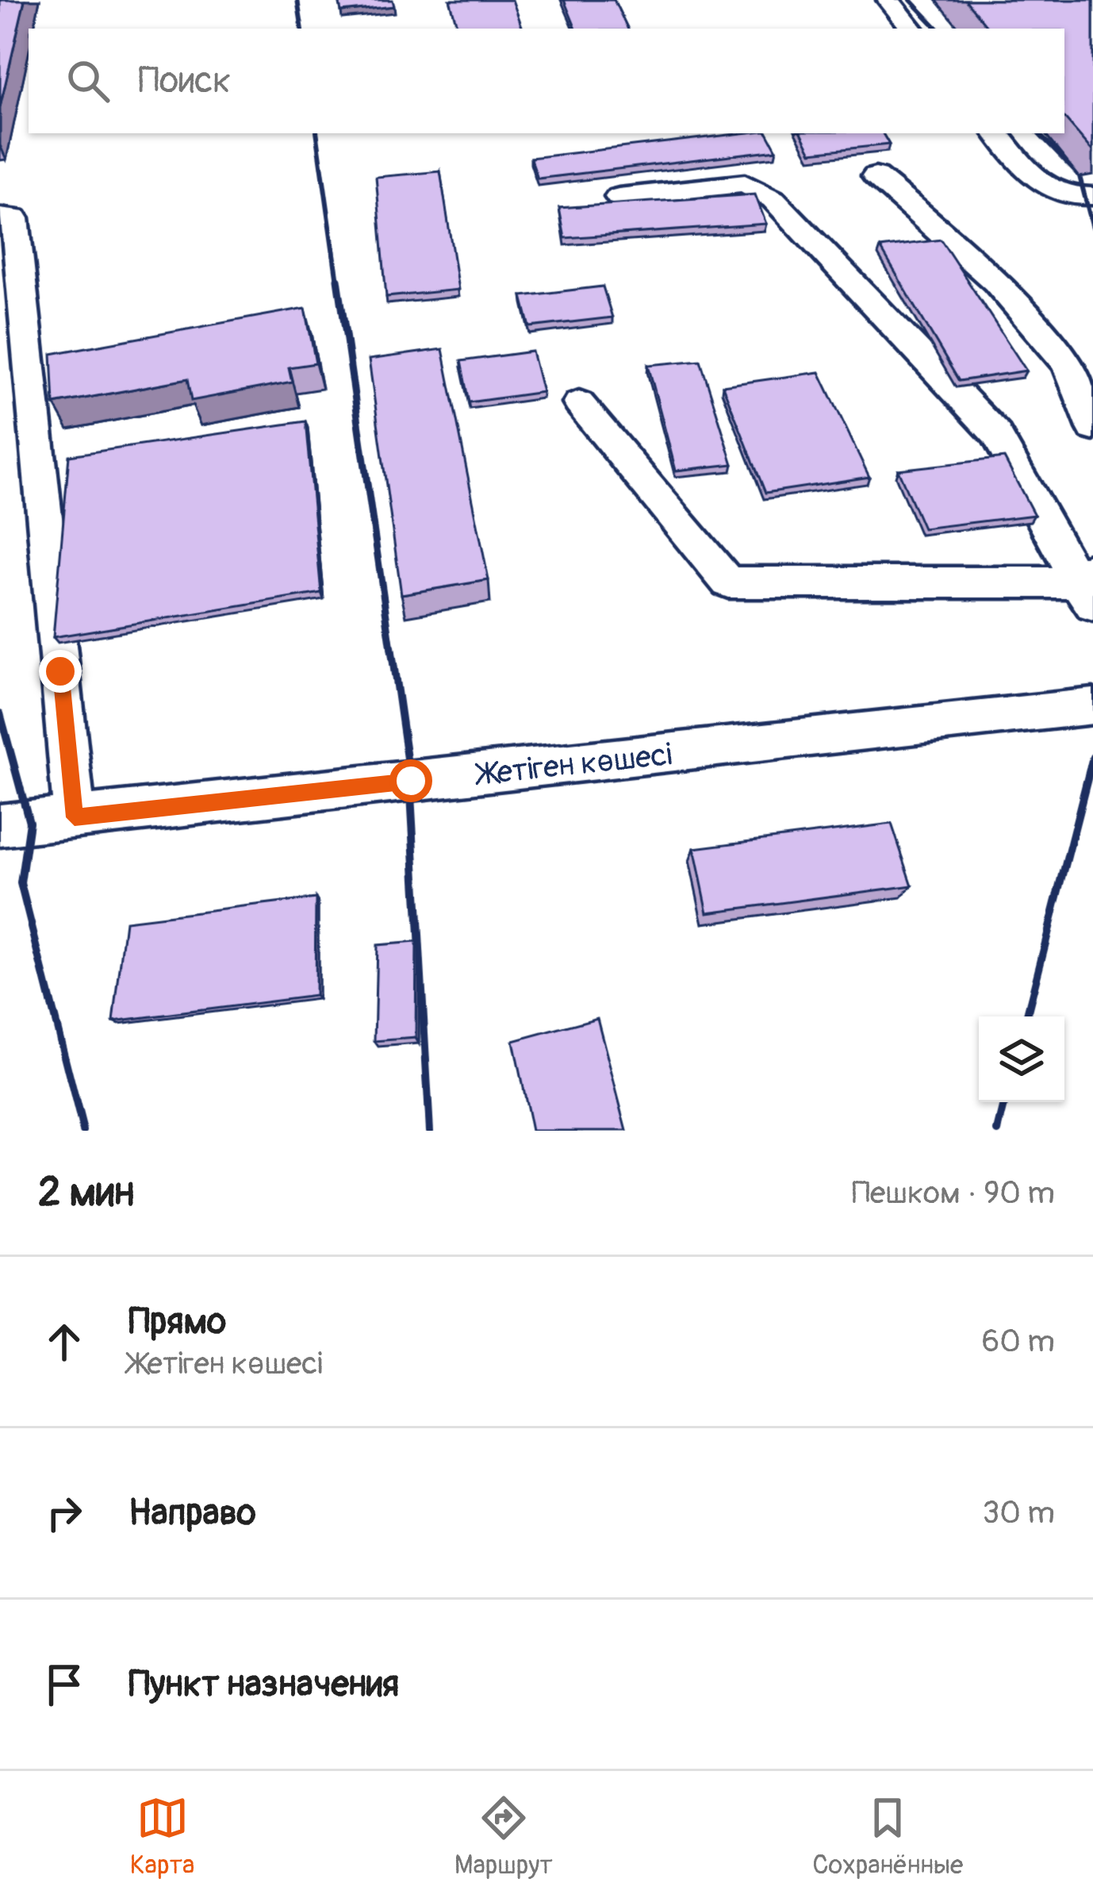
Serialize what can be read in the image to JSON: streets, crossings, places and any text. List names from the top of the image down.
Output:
{
  "streets": {
    "street": ["Жетіген көшесі"]
  },
  "page": {
    "search": "Поиск",
    "heading": ["2 мин", "Пешком · 90 m"],
    "list": [
      ["Прямо", "Жетіген көшесі", "60 m"],
      ["Направо", "30 m"],
      "Пункт назначения"
    ],
    "nav": ["Карта", "Маршрут", "Сохранённые"]
  }
}
